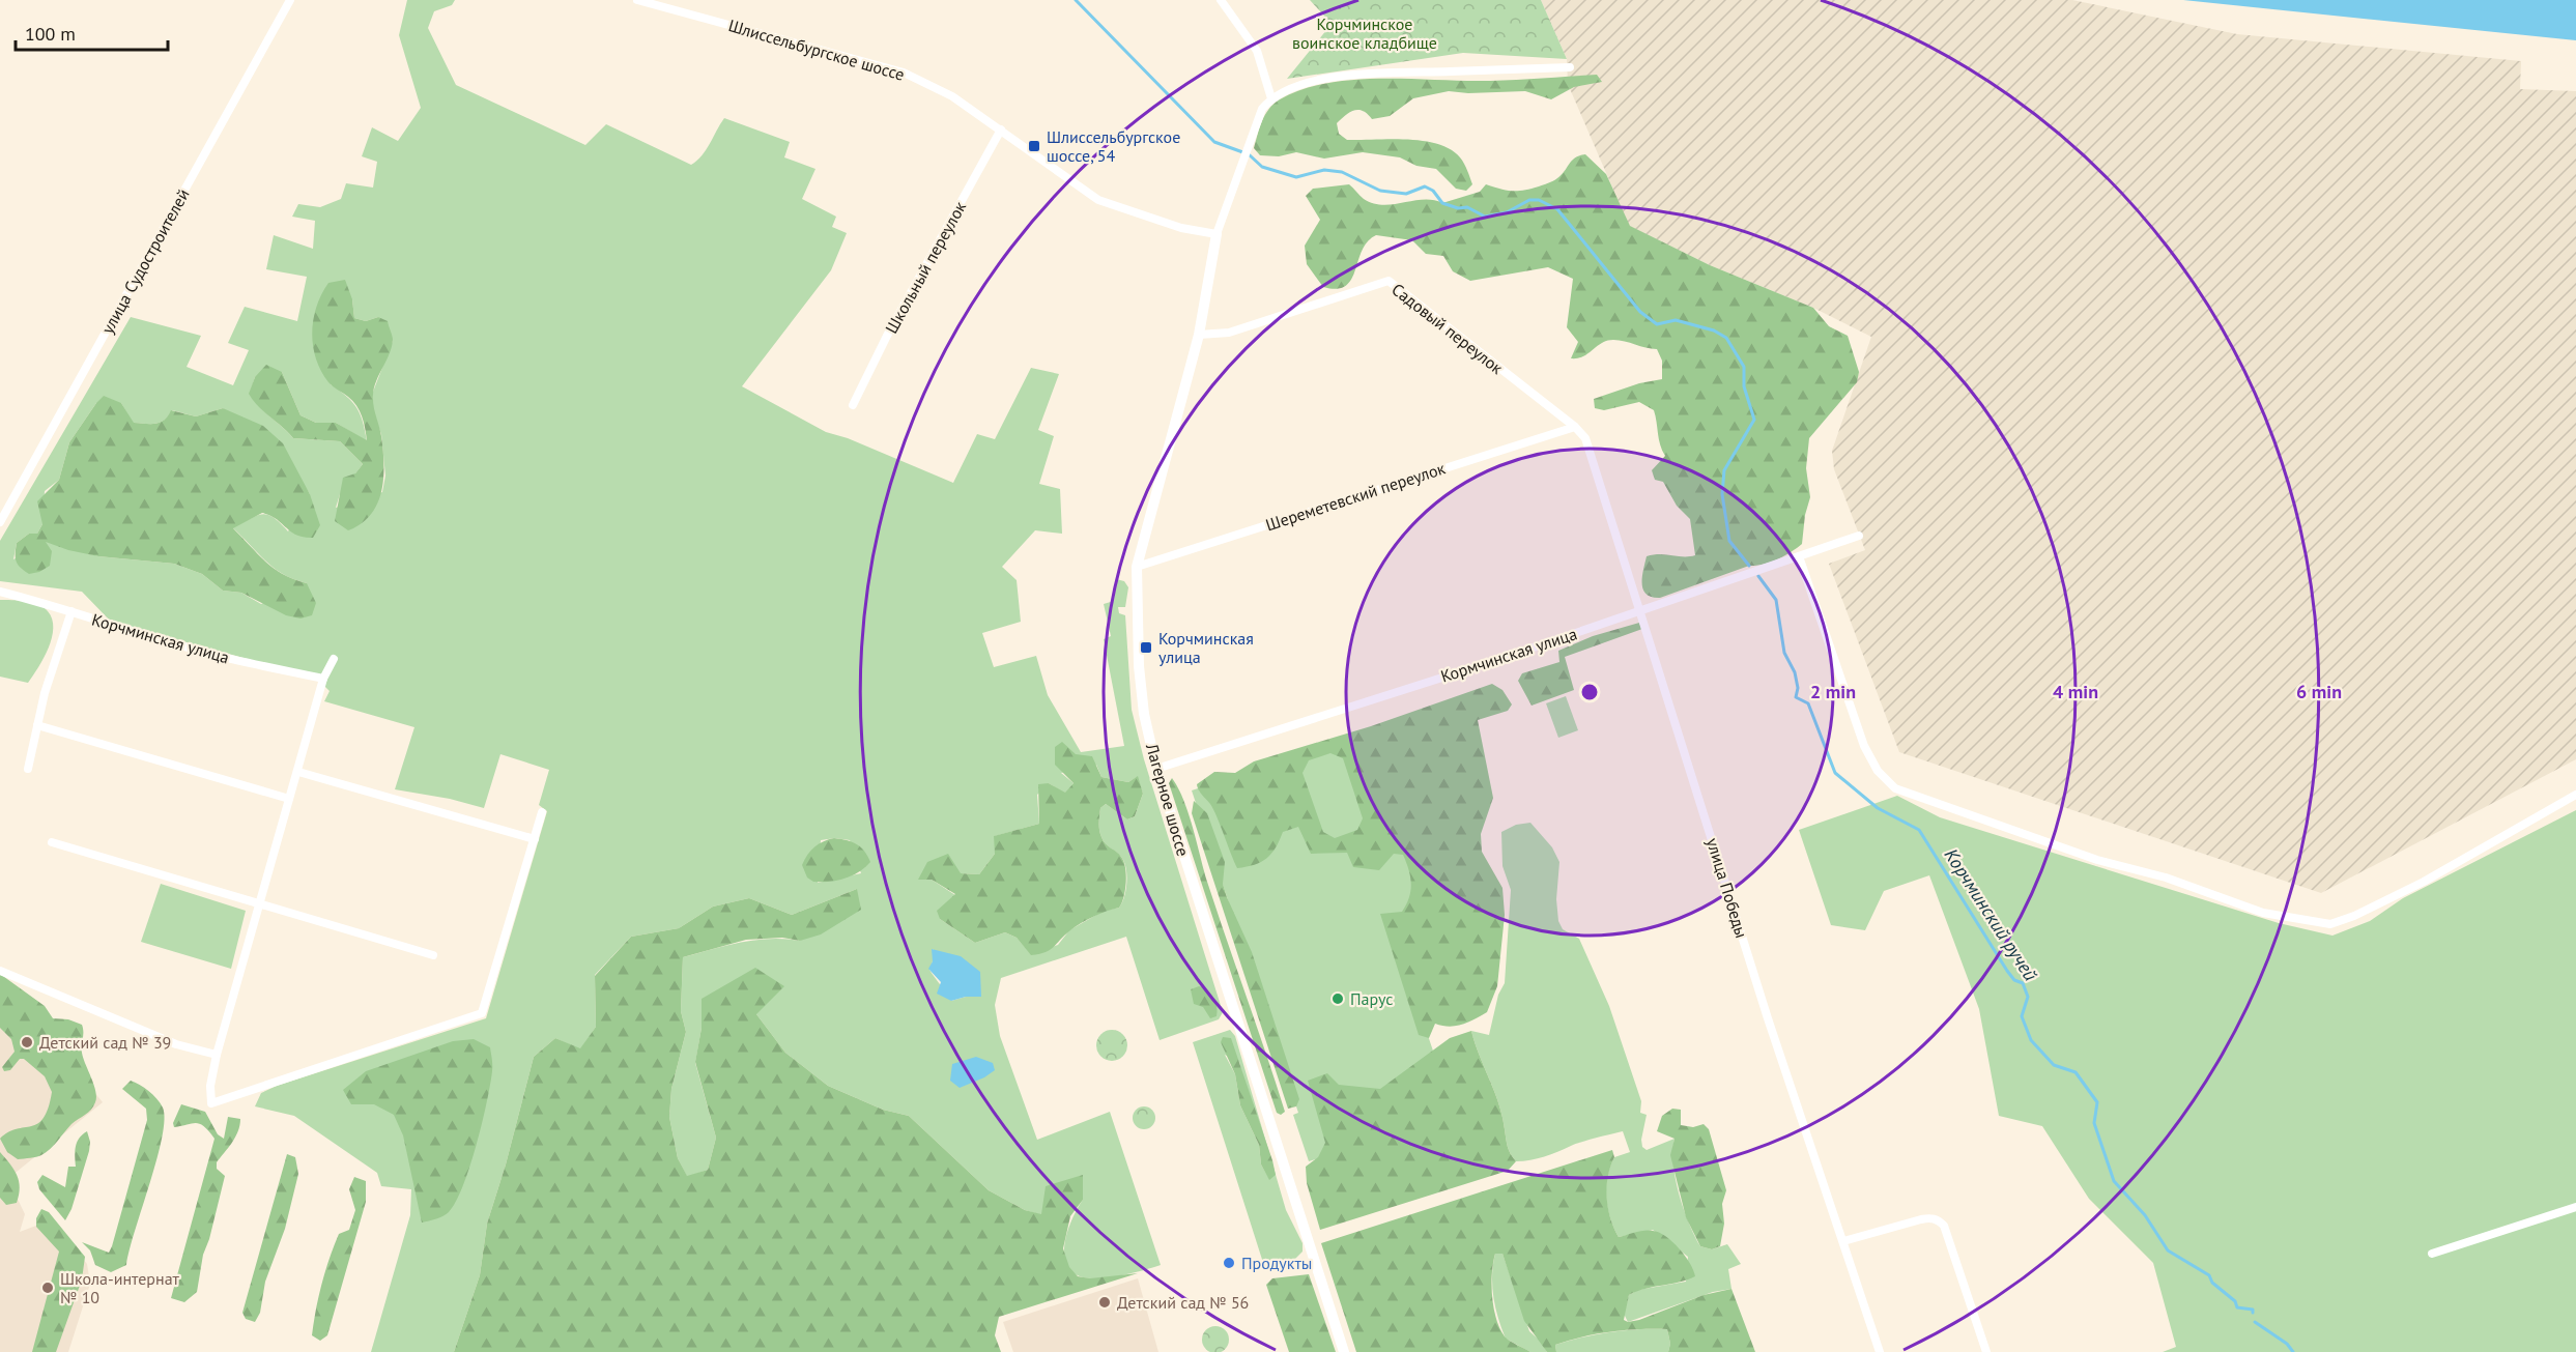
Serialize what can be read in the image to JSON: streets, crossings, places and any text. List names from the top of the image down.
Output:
{
  "streets": {
    "street": [
      "Шлиссельбургское шоссе",
      "улица Судостроителей",
      "Школьный переулок",
      "Садовый переулок",
      "Шереметевский переулок",
      "Корчминская улица",
      "Кормчинская улица",
      "Лагерное шоссе",
      "улица Победы"
    ]
  },
  "crossings": [
    ["Шлиссельбургское шоссе", "Школьный переулок"],
    ["Шлиссельбургское шоссе", "Лагерное шоссе"],
    ["Садовый переулок", "Шереметевский переулок"],
    ["Садовый переулок", "Лагерное шоссе"],
    ["Садовый переулок", "улица Победы"],
    ["Шереметевский переулок", "Лагерное шоссе"],
    ["Шереметевский переулок", "улица Победы"],
    ["Кормчинская улица", "Лагерное шоссе"],
    ["Кормчинская улица", "улица Победы"]
  ],
  "water": ["Корчминский ручей"],
  "parks": ["Корчминское воинское кладбище"],
  "places": {
    "transit": ["Шлиссельбургское шоссе, 54", "Корчминская улица"],
    "other": [
      "Парус",
      "Детский сад № 39",
      "Продукты",
      "Школа-интернат № 10",
      "Детский сад № 56"
    ]
  },
  "scale_bar": "100 m",
  "rings": ["2 min", "4 min", "6 min"]
}
